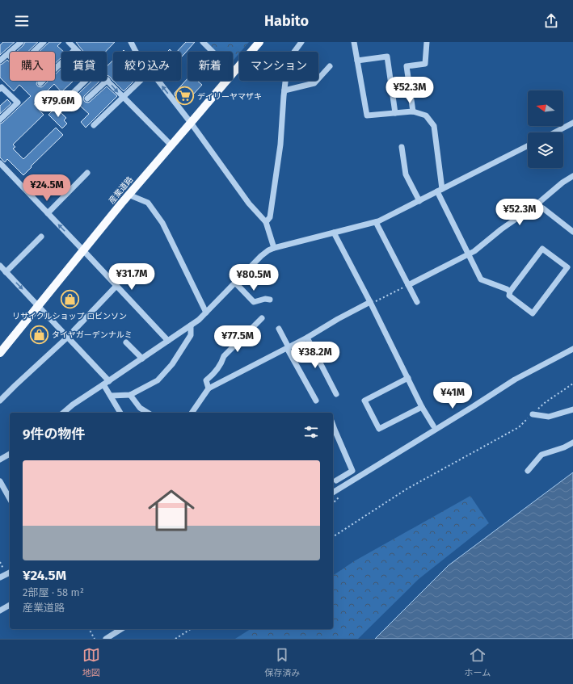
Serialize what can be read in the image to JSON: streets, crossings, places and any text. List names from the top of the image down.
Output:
{
  "streets": {
    "main road": ["産業道路"]
  },
  "places": {
    "supermarket": ["デイリーヤマザキ"],
    "shop": ["リサイクルショップ ロビンソン", "タイヤガーデンナルミ"]
  },
  "north": "left",
  "page": {
    "header": "Habito",
    "chip": [
      "購入",
      "賃貸",
      "絞り込み",
      "新着",
      "マンション"
    ],
    "price": [
      "¥52.3M",
      "¥79.6M",
      "¥24.5M",
      "¥52.3M",
      "¥31.7M",
      "¥80.5M",
      "¥77.5M",
      "¥38.2M",
      "¥41M"
    ],
    "heading": "9件の物件",
    "list": [
      {
        "name": "¥24.5M",
        "note": "2部屋 · 58 m² · 産業道路"
      }
    ],
    "tabs": ["地図", "保存済み", "ホーム"]
  }
}
